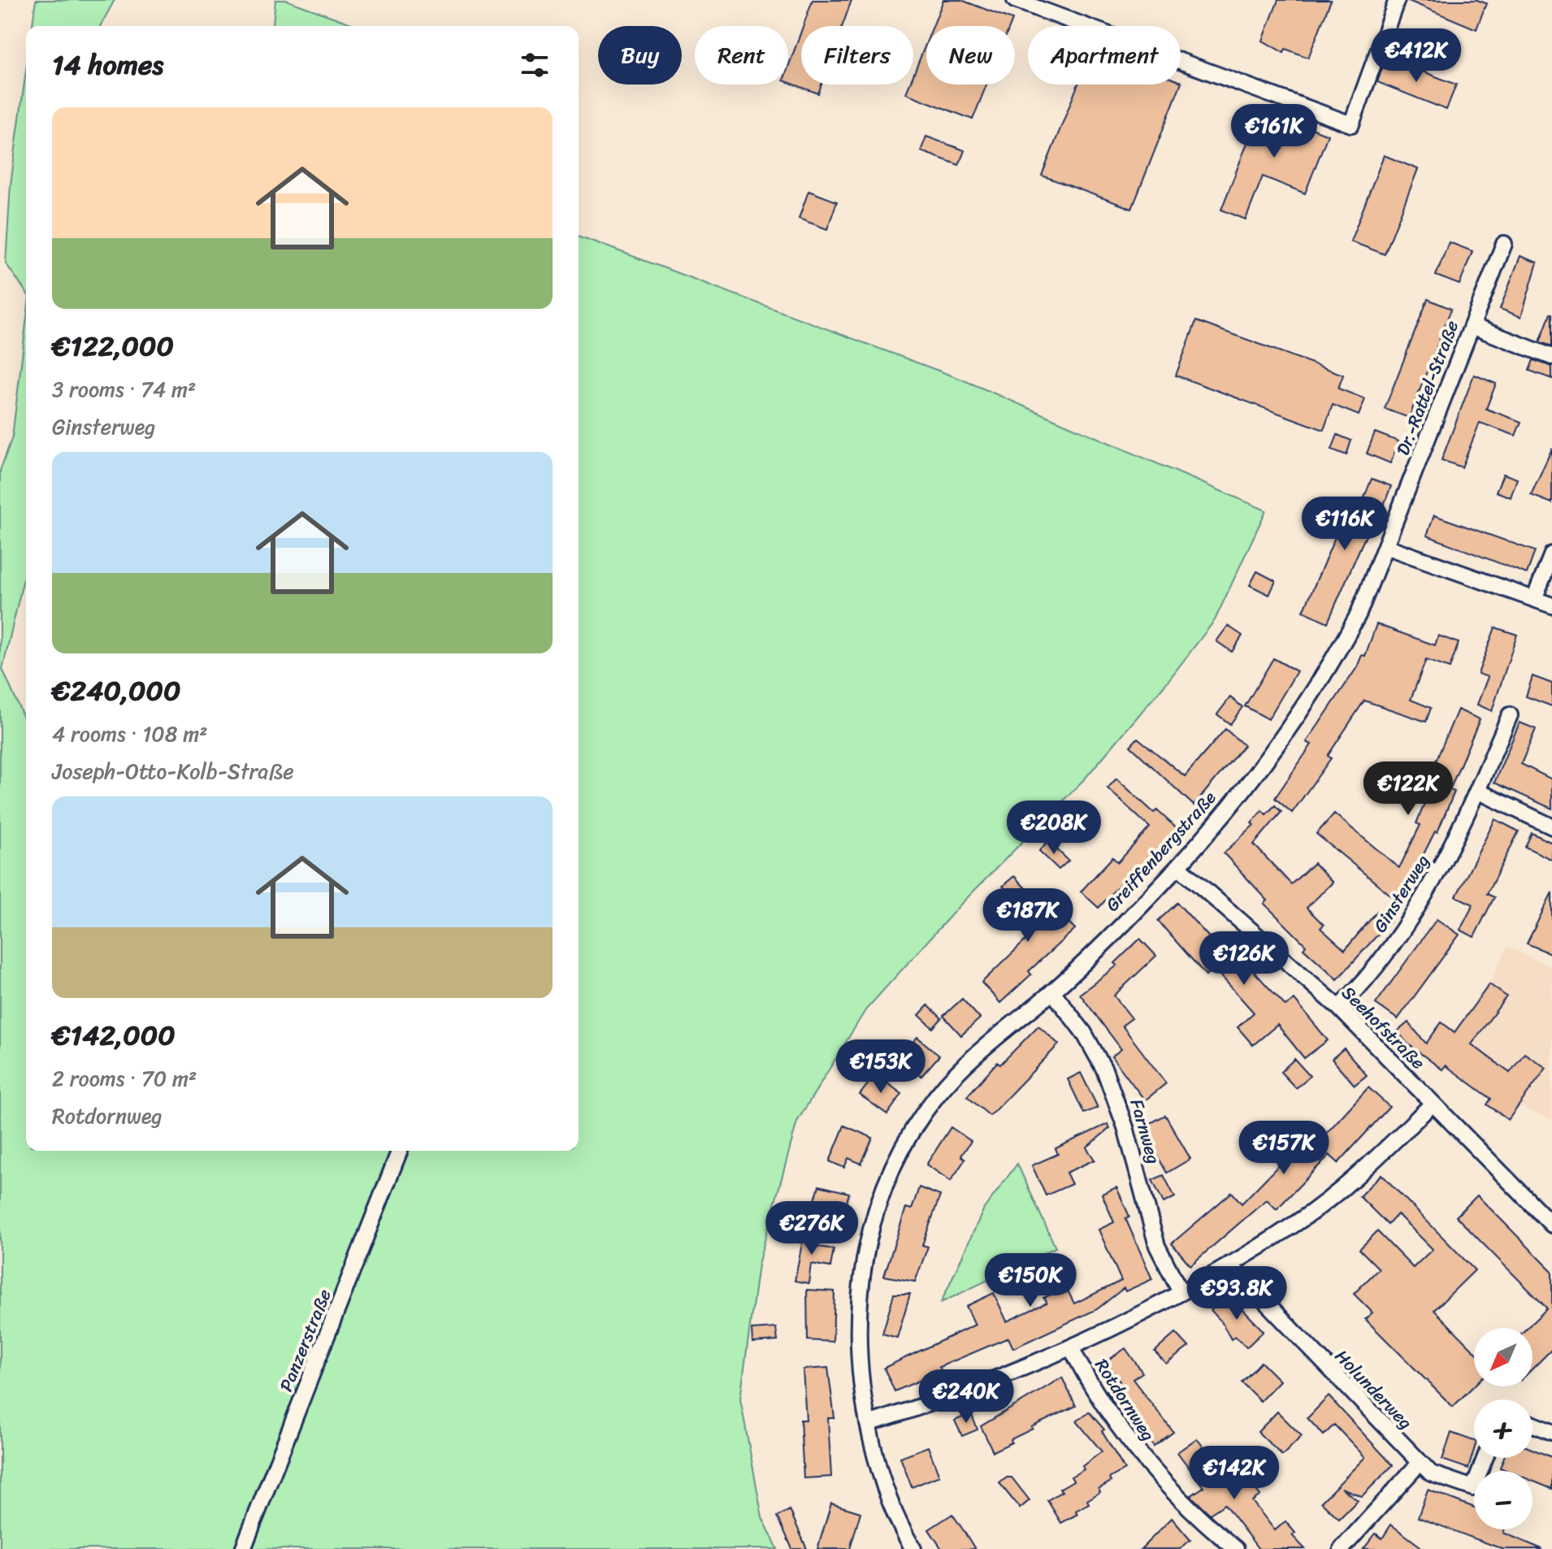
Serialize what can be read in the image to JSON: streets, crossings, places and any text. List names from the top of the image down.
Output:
{
  "streets": {
    "street": [
      "Dr.-Rattel-Straße",
      "Greiffenbergstraße",
      "Ginsterweg",
      "Seehofstraße",
      "Farnweg",
      "Panzerstraße",
      "Holunderweg",
      "Rotdornweg"
    ]
  },
  "crossings": [
    ["Dr.-Rattel-Straße", "Greiffenbergstraße"],
    ["Greiffenbergstraße", "Seehofstraße"],
    ["Greiffenbergstraße", "Farnweg"],
    ["Ginsterweg", "Seehofstraße"]
  ],
  "north": "bottom left",
  "page": {
    "chip": [
      "Buy",
      "Rent",
      "Filters",
      "New",
      "Apartment"
    ],
    "heading": "14 homes",
    "price": [
      "€412K",
      "€161K",
      "€116K",
      "€122K",
      "€208K",
      "€187K",
      "€126K",
      "€153K",
      "€157K",
      "€276K",
      "€150K",
      "€93.8K",
      "€240K",
      "€142K"
    ],
    "list": [
      {
        "name": "€122,000",
        "note": "3 rooms · 74 m² · Ginsterweg"
      },
      {
        "name": "€240,000",
        "note": "4 rooms · 108 m² · Joseph-Otto-Kolb-Straße"
      },
      {
        "name": "€142,000",
        "note": "2 rooms · 70 m² · Rotdornweg"
      }
    ],
    "map_buttons": ["+", "−"]
  }
}
